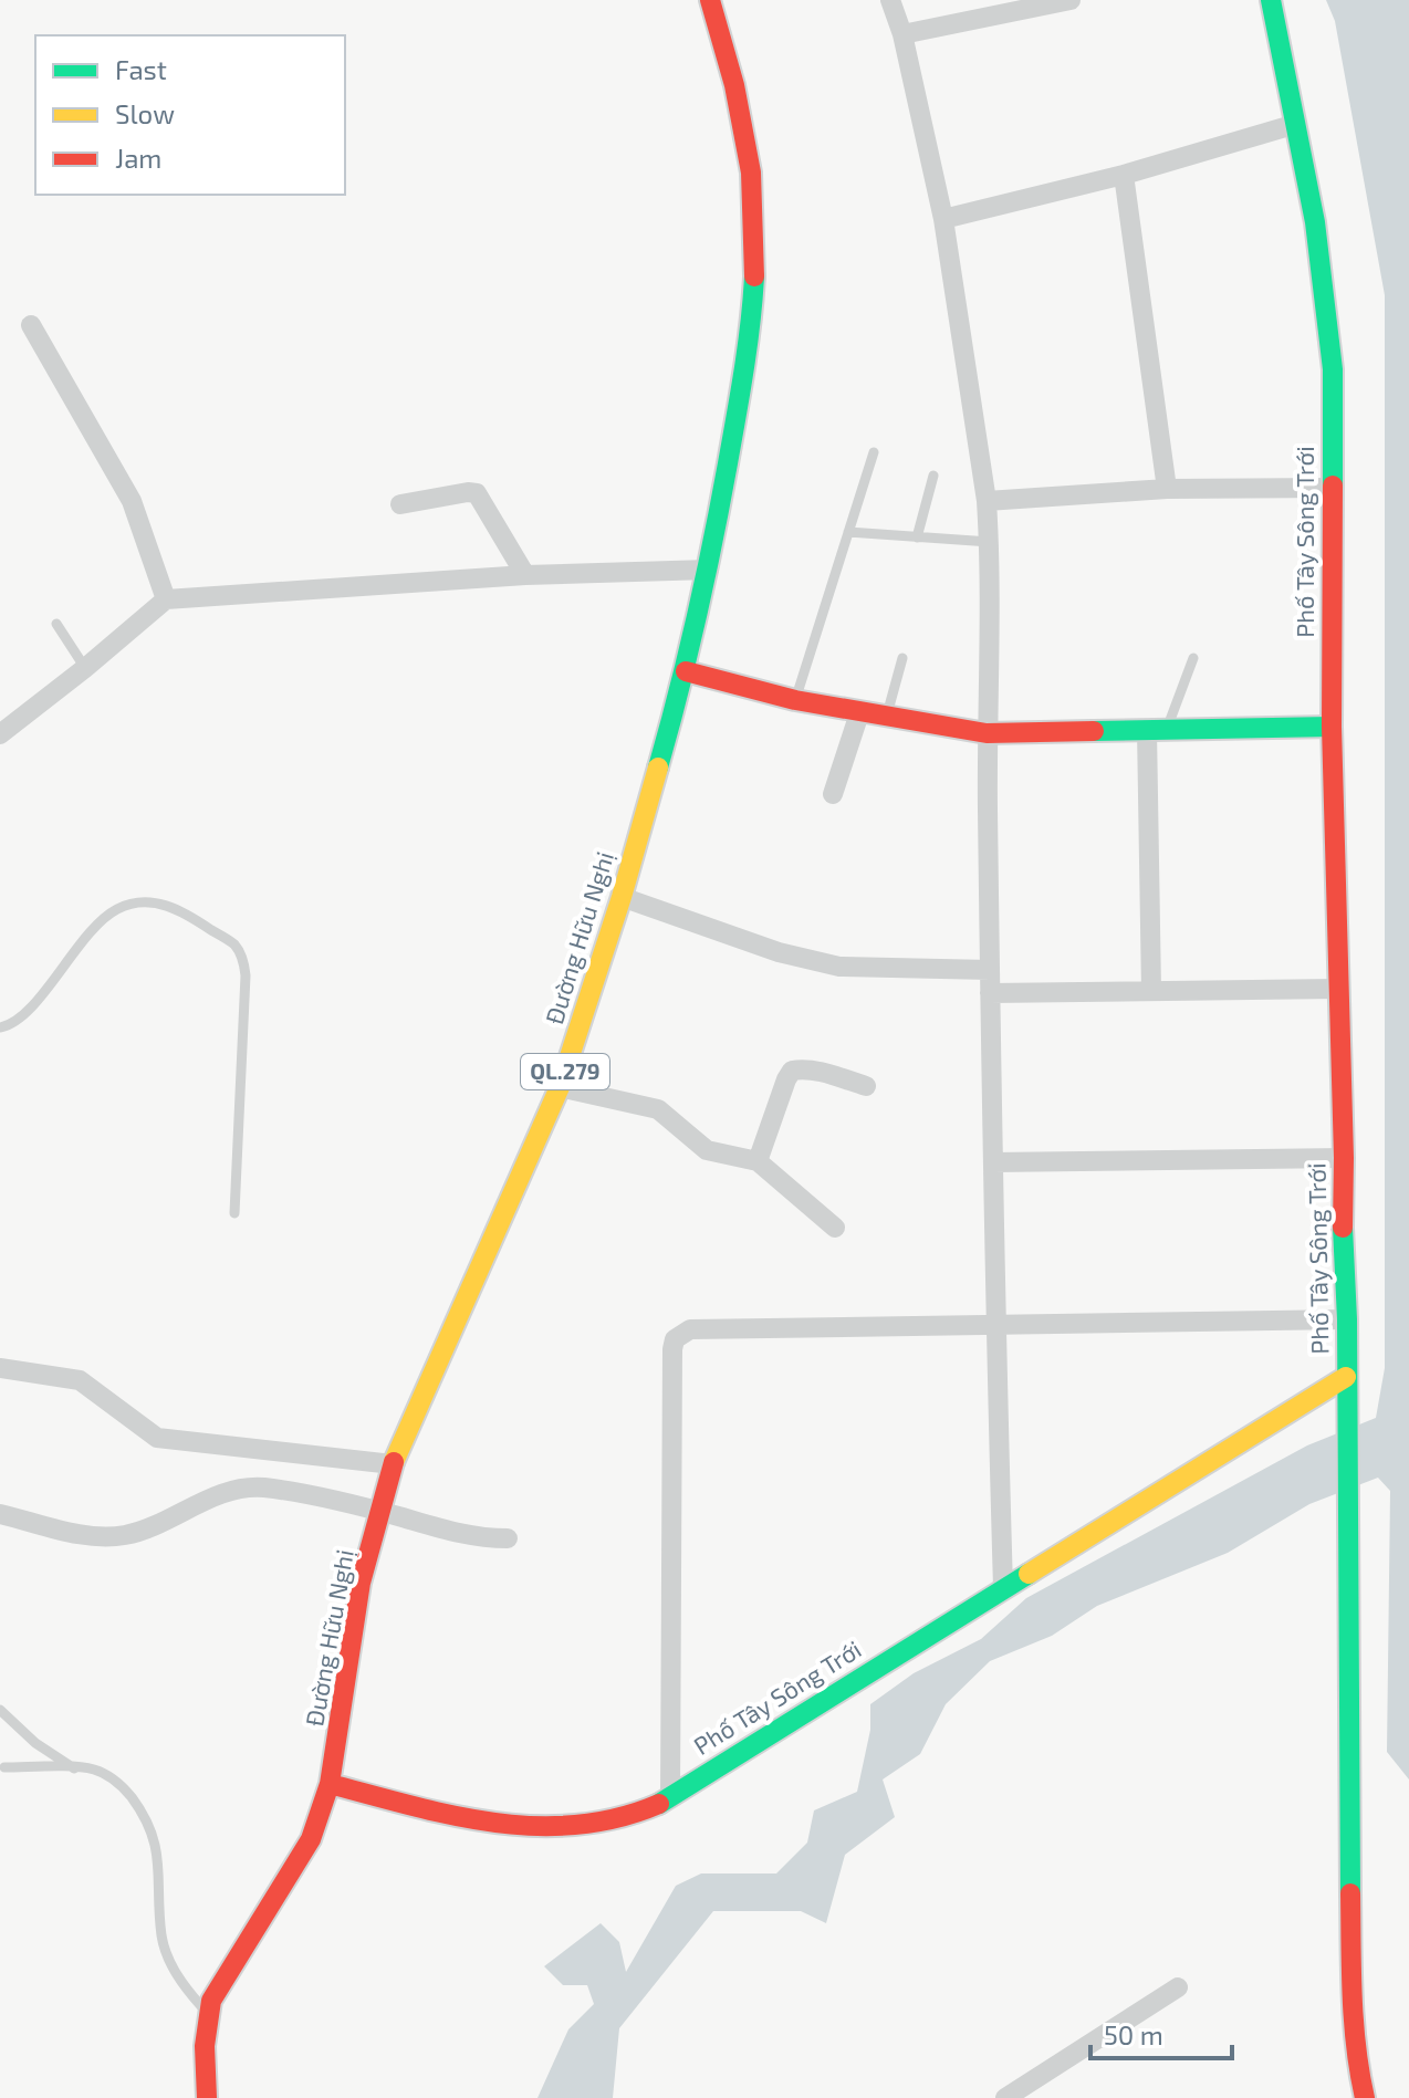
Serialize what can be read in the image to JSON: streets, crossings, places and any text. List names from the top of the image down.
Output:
{
  "streets": {
    "main road": ["Phố Tây Sông Trới", "Đường Hữu Nghị", "QL.279"]
  },
  "crossings": [
    ["Phố Tây Sông Trới", "Đường Hữu Nghị"]
  ],
  "legend": ["Fast", "Slow", "Jam"],
  "scale_bar": "50 m"
}
